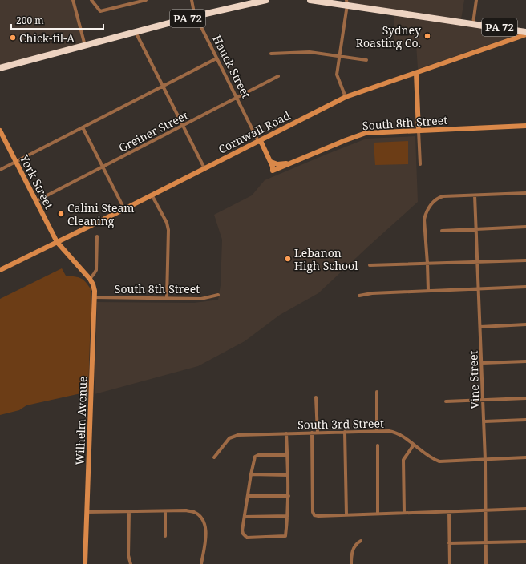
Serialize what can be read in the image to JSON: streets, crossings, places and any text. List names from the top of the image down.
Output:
{
  "streets": {
    "highway": ["PA 72"],
    "street": [
      "Hauck Street",
      "South 8th Street",
      "Greiner Street",
      "Cornwall Road",
      "York Street",
      "Vine Street",
      "Wilhelm Avenue",
      "South 3rd Street"
    ]
  },
  "crossings": [
    ["PA 72", "Hauck Street"],
    ["Hauck Street", "South 8th Street"],
    ["Hauck Street", "Greiner Street"],
    ["Hauck Street", "Cornwall Road"],
    ["South 8th Street", "Wilhelm Avenue"],
    ["Greiner Street", "York Street"],
    ["Cornwall Road", "York Street"],
    ["Cornwall Road", "Wilhelm Avenue"],
    ["York Street", "Wilhelm Avenue"],
    ["Vine Street", "South 3rd Street"]
  ],
  "places": [
    "Sydney Roasting Co.",
    "Chick-fil-A",
    "Calini Steam Cleaning",
    "Lebanon High School"
  ],
  "scale_bar": "200 m"
}
